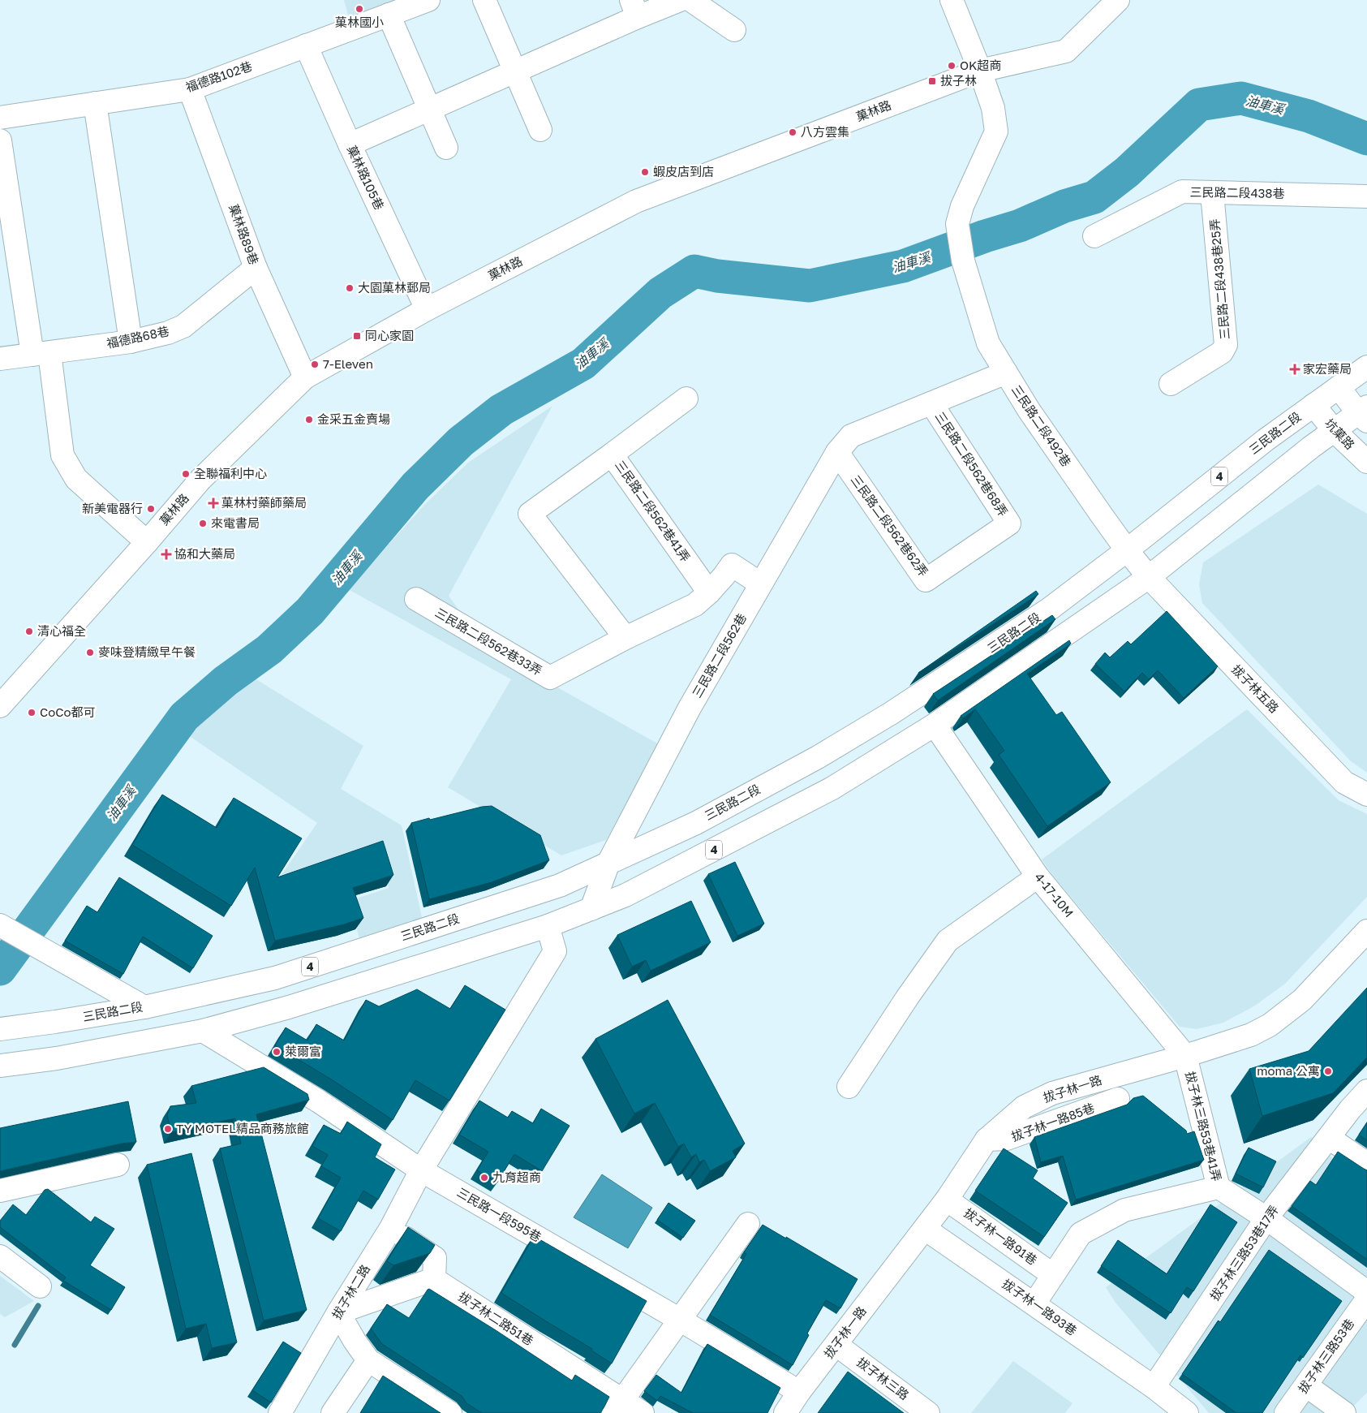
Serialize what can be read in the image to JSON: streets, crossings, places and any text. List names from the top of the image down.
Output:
{
  "streets": {
    "street": [
      "福德路102巷",
      "菓林路",
      "菓林路105巷",
      "三民路二段438巷",
      "菓林路89巷",
      "三民路二段438巷25弄",
      "福德路68巷",
      "三民路二段492巷",
      "三民路二段",
      "坑菓路",
      "三民路二段562巷68弄",
      "4",
      "三民路二段562巷41弄",
      "三民路二段562巷62弄",
      "三民路二段562巷33弄",
      "三民路二段562巷",
      "拔子林五路",
      "4-17-10M",
      "拔子林一路",
      "拔子林一路85巷",
      "拔子林三路53巷41弄",
      "三民路一段595巷",
      "拔子林一路91巷",
      "拔子林三路53巷17弄",
      "拔子林二路",
      "拔子林一路93巷",
      "拔子林二路51巷",
      "拔子林三路53巷",
      "拔子林三路"
    ]
  },
  "crossings": [
    ["福德路102巷", "菓林路105巷"],
    ["福德路102巷", "菓林路89巷"],
    ["菓林路", "菓林路105巷"],
    ["菓林路", "菓林路89巷"],
    ["菓林路", "三民路二段492巷"],
    ["三民路二段438巷", "三民路二段438巷25弄"],
    ["菓林路89巷", "福德路68巷"],
    ["三民路二段492巷", "三民路二段"],
    ["三民路二段492巷", "4"],
    ["三民路二段492巷", "三民路二段562巷"],
    ["三民路二段492巷", "拔子林五路"],
    ["三民路二段", "坑菓路"],
    ["三民路二段", "三民路二段562巷"],
    ["坑菓路", "4"],
    ["三民路二段562巷68弄", "三民路二段562巷62弄"],
    ["三民路二段562巷68弄", "三民路二段562巷"],
    ["4", "三民路二段562巷"],
    ["4", "拔子林五路"],
    ["4", "4-17-10M"],
    ["4", "三民路一段595巷"],
    ["4", "拔子林二路"],
    ["三民路二段562巷41弄", "三民路二段562巷33弄"],
    ["三民路二段562巷62弄", "三民路二段562巷"],
    ["三民路二段562巷33弄", "三民路二段562巷"],
    ["4-17-10M", "拔子林一路"],
    ["4-17-10M", "拔子林三路53巷41弄"],
    ["拔子林一路", "拔子林一路85巷"],
    ["拔子林一路", "拔子林三路53巷41弄"],
    ["拔子林一路", "三民路一段595巷"],
    ["拔子林一路", "拔子林一路91巷"],
    ["拔子林一路", "拔子林一路93巷"],
    ["拔子林一路", "拔子林三路"],
    ["拔子林三路53巷41弄", "拔子林三路53巷17弄"],
    ["三民路一段595巷", "拔子林二路"],
    ["拔子林三路53巷17弄", "拔子林一路93巷"]
  ],
  "water": ["油車溪"],
  "places": {
    "other": [
      "菓林國小",
      "OK超商",
      "八方雲集",
      "蝦皮店到店",
      "大園菓林郵局",
      "7-Eleven",
      "金采五金賣場",
      "全聯福利中心",
      "新美電器行",
      "來電書局",
      "清心福全",
      "麥味登精緻早午餐",
      "CoCo都可",
      "萊爾富",
      "moma 公寓",
      "TY MOTEL精品商務旅館",
      "九育超商"
    ],
    "transit": ["拔子林", "同心家園"],
    "health": ["家宏藥局", "菓林村藥師藥局", "協和大藥局"]
  }
}
